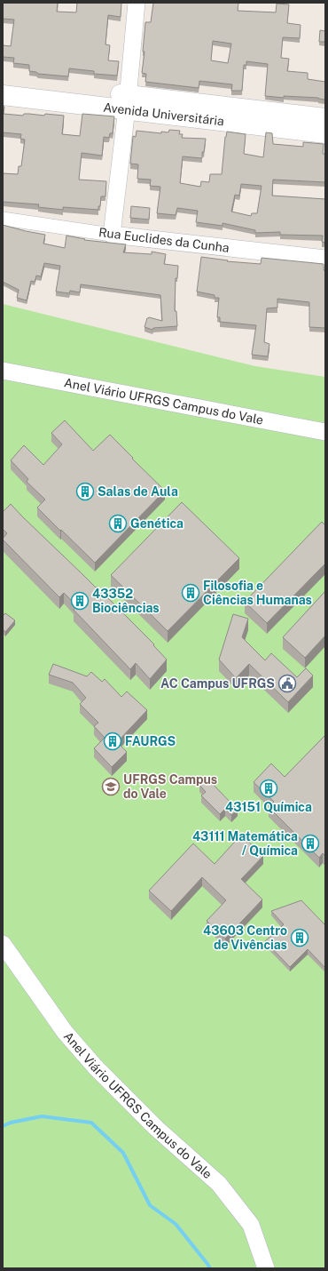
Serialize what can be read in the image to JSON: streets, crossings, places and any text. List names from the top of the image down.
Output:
{
  "streets": {
    "main road": ["Avenida Universitária"],
    "street": ["Rua Euclides da Cunha", "Anel Viário UFRGS Campus do Vale"]
  },
  "places": {
    "building": [
      "Salas de Aula",
      "Genética",
      "Filosofia e Ciências Humanas",
      "43352 Biociências",
      "FAURGS",
      "43151 Química",
      "43111 Matemática / Química",
      "43603 Centro de Vivências"
    ],
    "public building": ["AC Campus UFRGS"],
    "school or university": ["UFRGS Campus do Vale"]
  }
}
